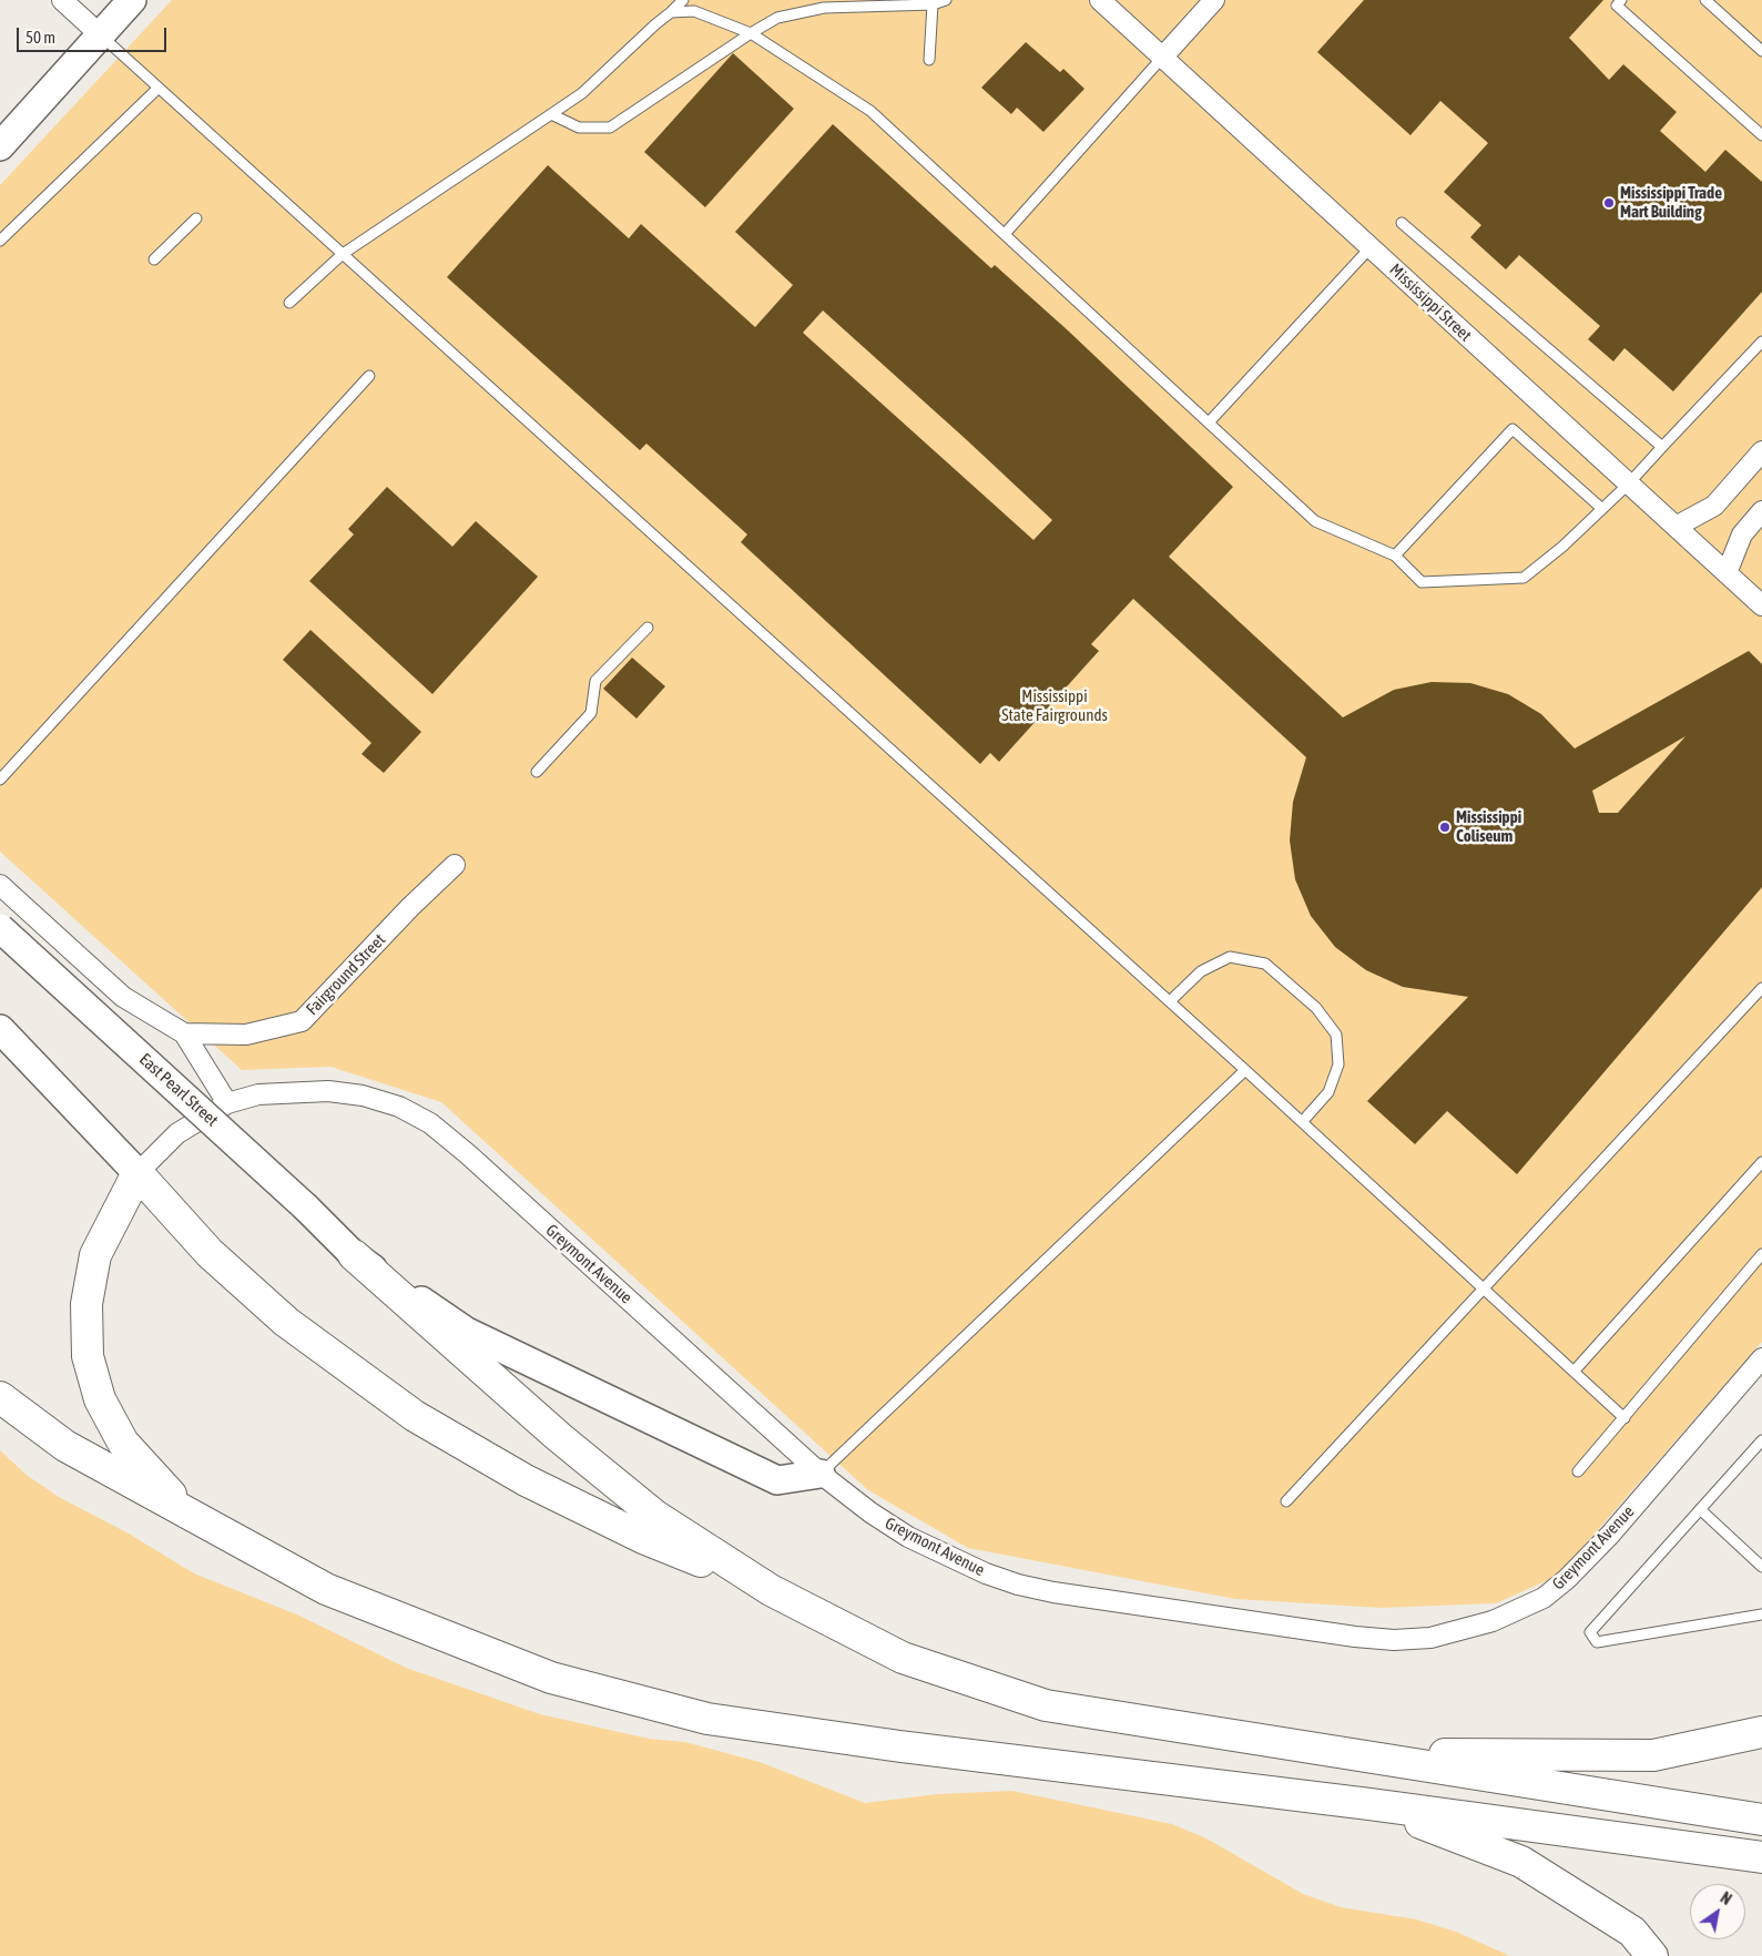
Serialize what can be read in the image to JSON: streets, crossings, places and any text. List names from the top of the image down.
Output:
{
  "streets": {
    "main road": ["East Pearl Street"],
    "street": ["Mississippi Street", "Fairground Street", "Greymont Avenue"]
  },
  "crossings": [
    ["East Pearl Street", "Greymont Avenue"]
  ],
  "parks": ["Mississippi State Fairgrounds"],
  "places": ["Mississippi Trade Mart Building", "Mississippi Coliseum"],
  "scale_bar": "50 m",
  "north": "top right"
}
